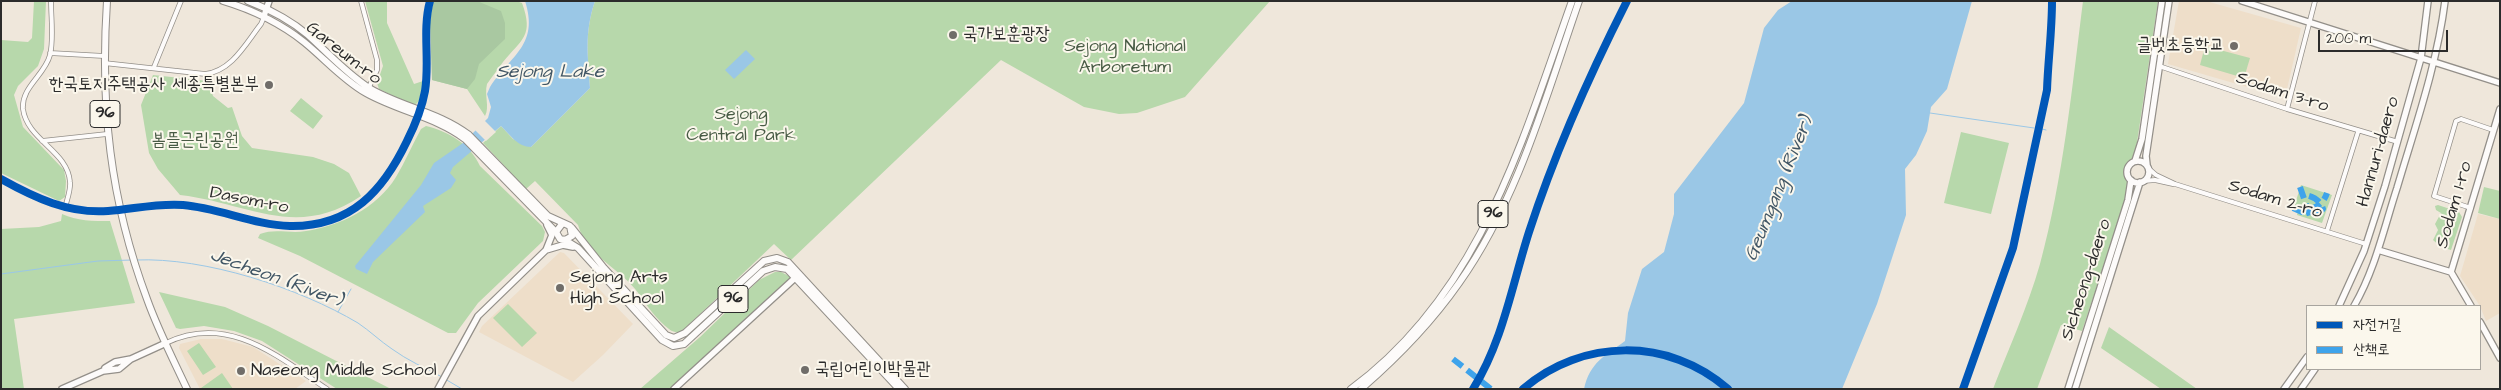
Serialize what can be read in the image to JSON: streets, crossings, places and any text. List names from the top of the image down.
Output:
{
  "streets": {
    "main road": ["Gareum-ro", "96"],
    "street": [
      "Sodam 3-ro",
      "Hannuri-daero",
      "Sodam 2-ro",
      "Dasom-ro",
      "Sodam 1-ro",
      "Sicheong-daero"
    ]
  },
  "crossings": [
    ["Gareum-ro", "96"],
    ["Gareum-ro", "Dasom-ro"],
    ["Sodam 3-ro", "Hannuri-daero"],
    ["96", "Dasom-ro"],
    ["Hannuri-daero", "Sodam 2-ro"]
  ],
  "water": ["Sejong Lake", "Geumgang (River)", "Jecheon (River)"],
  "parks": ["Sejong National Arboretum", "Sejong Central Park", "봄뜰근린공원"],
  "places": [
    "국가보훈광장",
    "글벗초등학교",
    "한국토지주택공사 세종특별본부",
    "Sejong Arts High School",
    "국립어린이박물관",
    "Naseong Middle School"
  ],
  "legend": ["자전거길", "산책로"],
  "scale_bar": "200 m"
}
